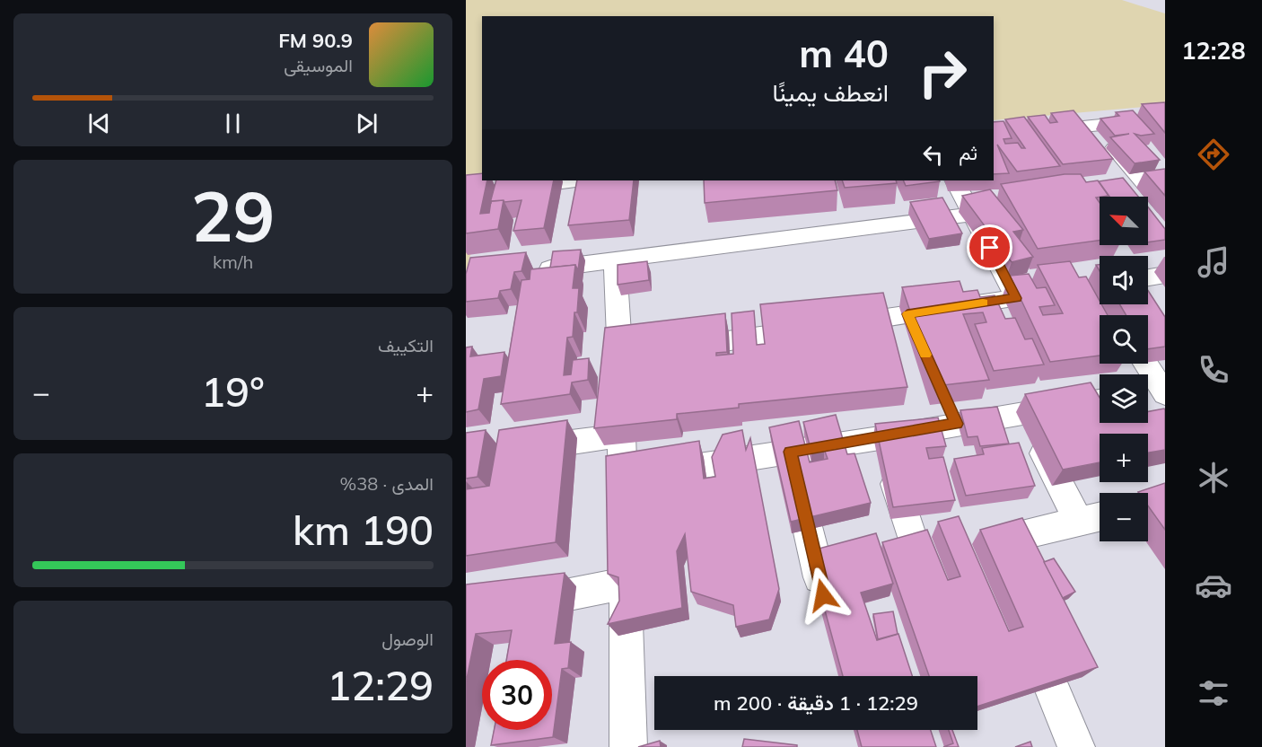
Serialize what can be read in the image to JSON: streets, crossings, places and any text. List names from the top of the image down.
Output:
{
  "north": "top left",
  "page": {
    "tabs": "12:28",
    "turn": ["40 m", "انعطف يمينًا"],
    "song": ["90.9 FM", "الموسيقى"],
    "then": "ثم",
    "tile": [
      ["29", "km/h"],
      "التكييف",
      ["المدى · 38%", "190 km"],
      ["الوصول", "12:29"]
    ],
    "map_buttons": ["+", "−"],
    "heat": ["−", "19°", "+"],
    "limit": "30",
    "trip": "12:29 · 1 دقيقة · 200 m"
  }
}
